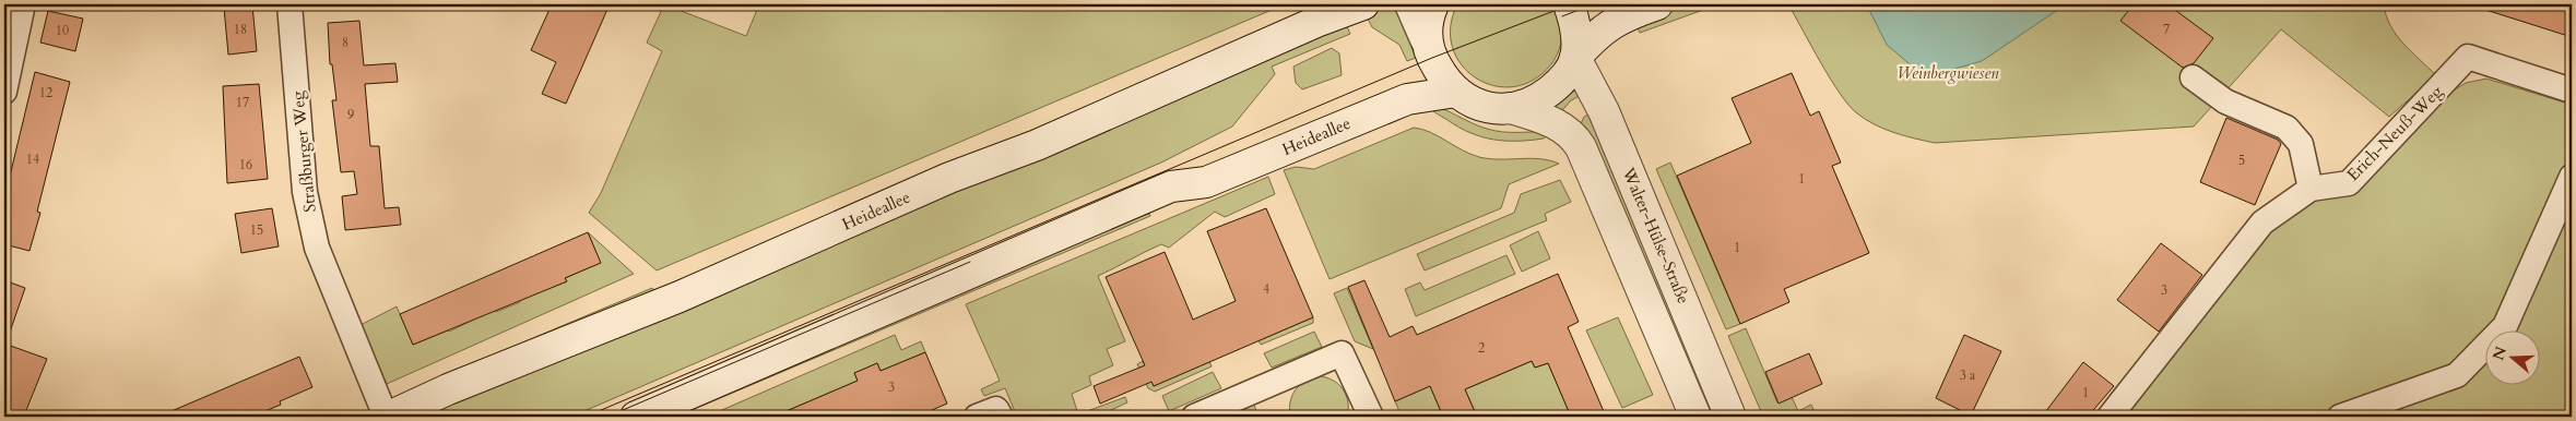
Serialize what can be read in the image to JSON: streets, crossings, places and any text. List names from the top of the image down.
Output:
{
  "streets": {
    "main road": ["Heideallee", "Walter-Hülse-Straße"],
    "street": ["Erich-Neuß-Weg", "Straßburger Weg"]
  },
  "crossings": [
    ["Heideallee", "Straßburger Weg"]
  ],
  "parks": ["Weinbergwiesen"],
  "house_numbers": [
    "18",
    "7",
    "10",
    "8",
    "12",
    "17",
    "9",
    "14",
    "5",
    "16",
    "1",
    "15",
    "1",
    "4",
    "3",
    "2",
    "3 a",
    "3",
    "1"
  ],
  "north": "left"
}
